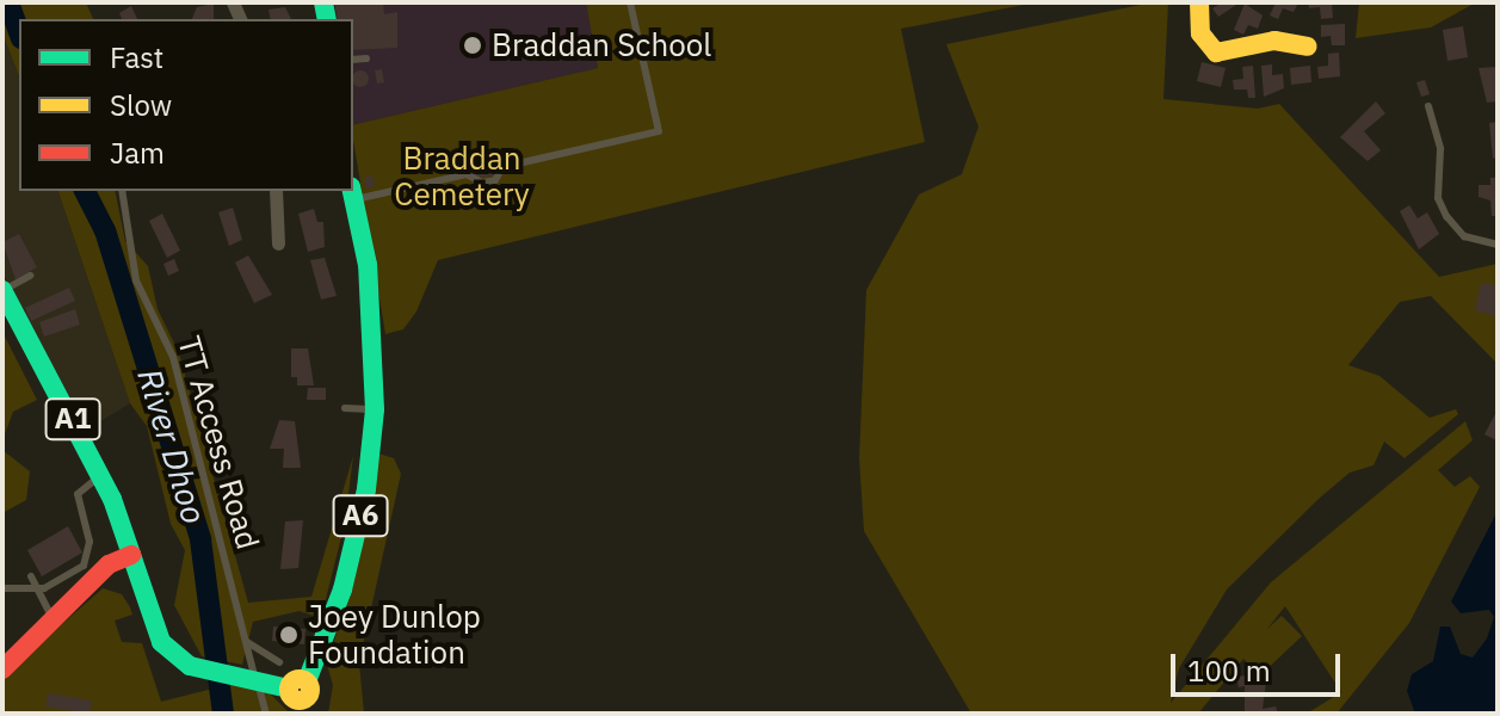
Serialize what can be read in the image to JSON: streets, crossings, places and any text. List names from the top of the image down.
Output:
{
  "streets": {
    "main road": ["A1", "A6"],
    "lane": ["TT Access Road"]
  },
  "crossings": [
    ["A1", "A6"]
  ],
  "water": ["River Dhoo"],
  "parks": ["Braddan Cemetery"],
  "places": ["Braddan School", "Joey Dunlop Foundation"],
  "legend": ["Fast", "Slow", "Jam"],
  "scale_bar": "100 m"
}
